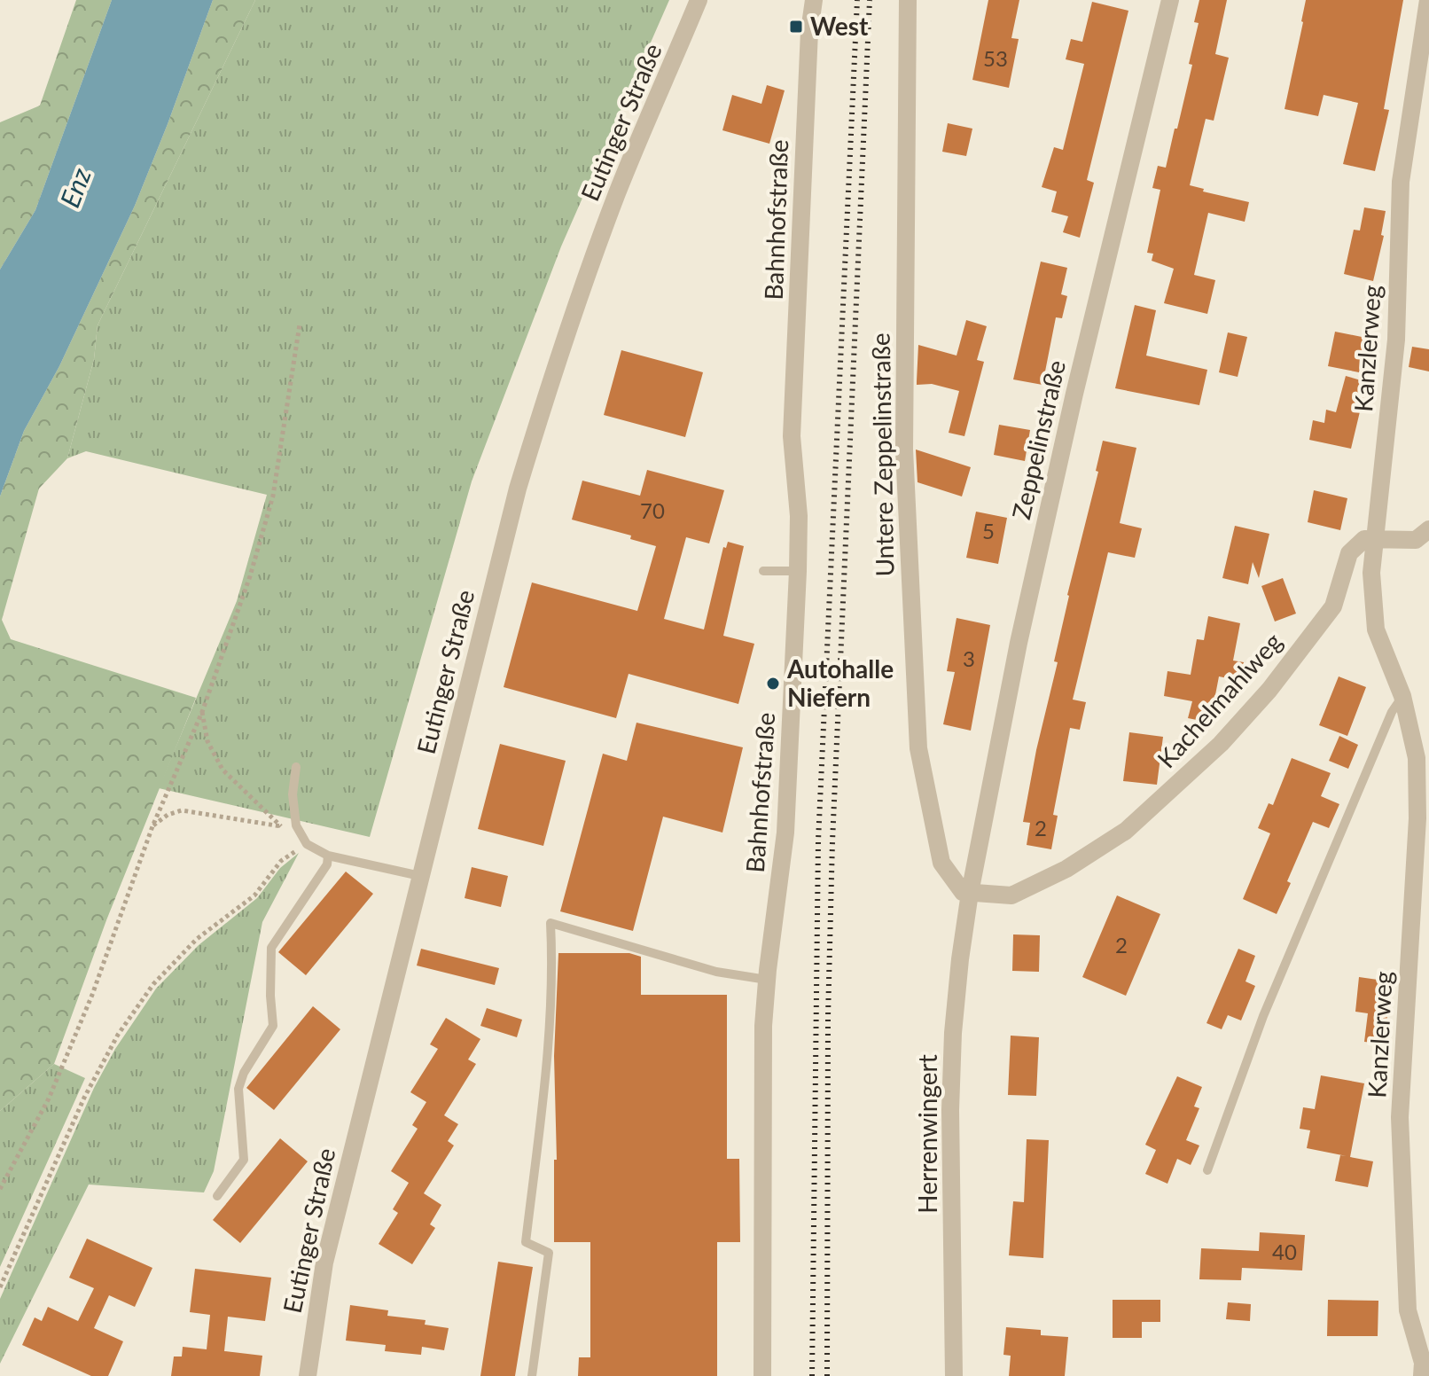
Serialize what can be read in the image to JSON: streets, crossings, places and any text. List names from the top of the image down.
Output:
{
  "streets": {
    "street": [
      "Eutinger Straße",
      "Bahnhofstraße",
      "Kanzlerweg",
      "Zeppelinstraße",
      "Untere Zeppelinstraße",
      "Kachelmahlweg",
      "Herrenwingert"
    ]
  },
  "crossings": [
    ["Kanzlerweg", "Kachelmahlweg"],
    ["Zeppelinstraße", "Untere Zeppelinstraße"],
    ["Zeppelinstraße", "Kachelmahlweg"],
    ["Zeppelinstraße", "Herrenwingert"],
    ["Untere Zeppelinstraße", "Kachelmahlweg"],
    ["Untere Zeppelinstraße", "Herrenwingert"],
    ["Kachelmahlweg", "Herrenwingert"]
  ],
  "water": ["Enz"],
  "places": {
    "transit": ["West"],
    "other": ["Autohalle Niefern"]
  },
  "house_numbers": [
    "53",
    "70",
    "5",
    "3",
    "2",
    "2",
    "40"
  ]
}
